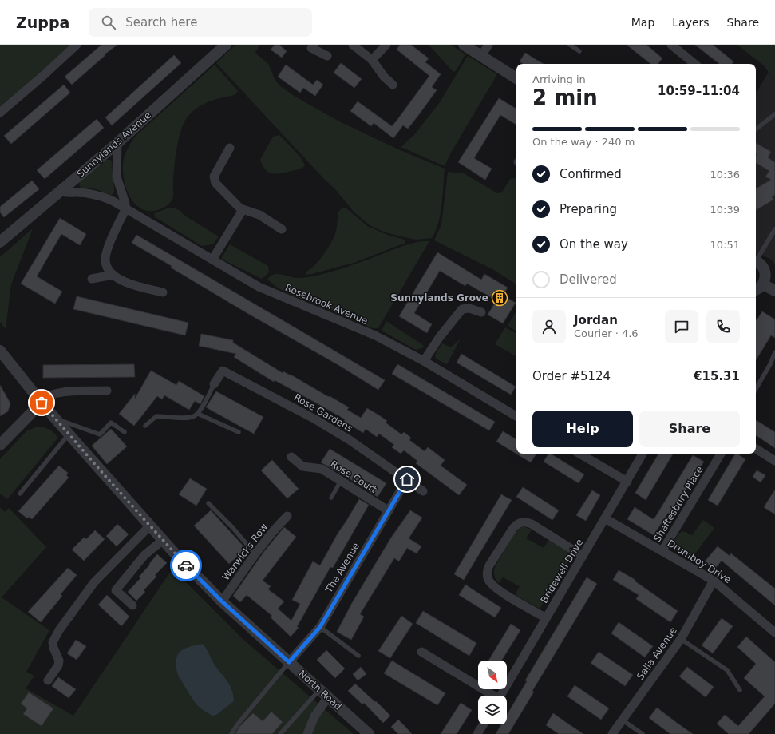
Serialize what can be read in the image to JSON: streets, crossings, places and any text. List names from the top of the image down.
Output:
{
  "streets": {
    "street": [
      "Sunnylands Avenue",
      "Rosebrook Avenue",
      "Rose Gardens",
      "Rose Court",
      "Shaftesbury Place",
      "Warwicks Row",
      "Drumboy Drive",
      "The Avenue",
      "Bridewell Drive",
      "Salia Avenue",
      "North Road"
    ]
  },
  "crossings": [
    ["Sunnylands Avenue", "Rosebrook Avenue"],
    ["Rose Gardens", "The Avenue"],
    ["Rose Court", "The Avenue"],
    ["Shaftesbury Place", "Drumboy Drive"],
    ["Warwicks Row", "North Road"],
    ["Drumboy Drive", "Bridewell Drive"],
    ["Drumboy Drive", "Salia Avenue"],
    ["The Avenue", "North Road"]
  ],
  "places": {
    "building": ["Sunnylands Grove"]
  },
  "north": "bottom right",
  "page": {
    "header": "Zuppa",
    "search": "Search here",
    "nav": ["Map", "Layers", "Share"],
    "heading": ["2 min", "Arriving in", "10:59–11:04"],
    "panel": [
      "Jordan",
      "Courier · 4.6",
      "Order #5124",
      "€15.31"
    ],
    "bar": "On the way · 240 m",
    "list": [
      ["Confirmed", "10:36"],
      ["Preparing", "10:39"],
      ["On the way", "10:51"],
      "Delivered"
    ],
    "buttons": ["Help", "Share"]
  }
}
